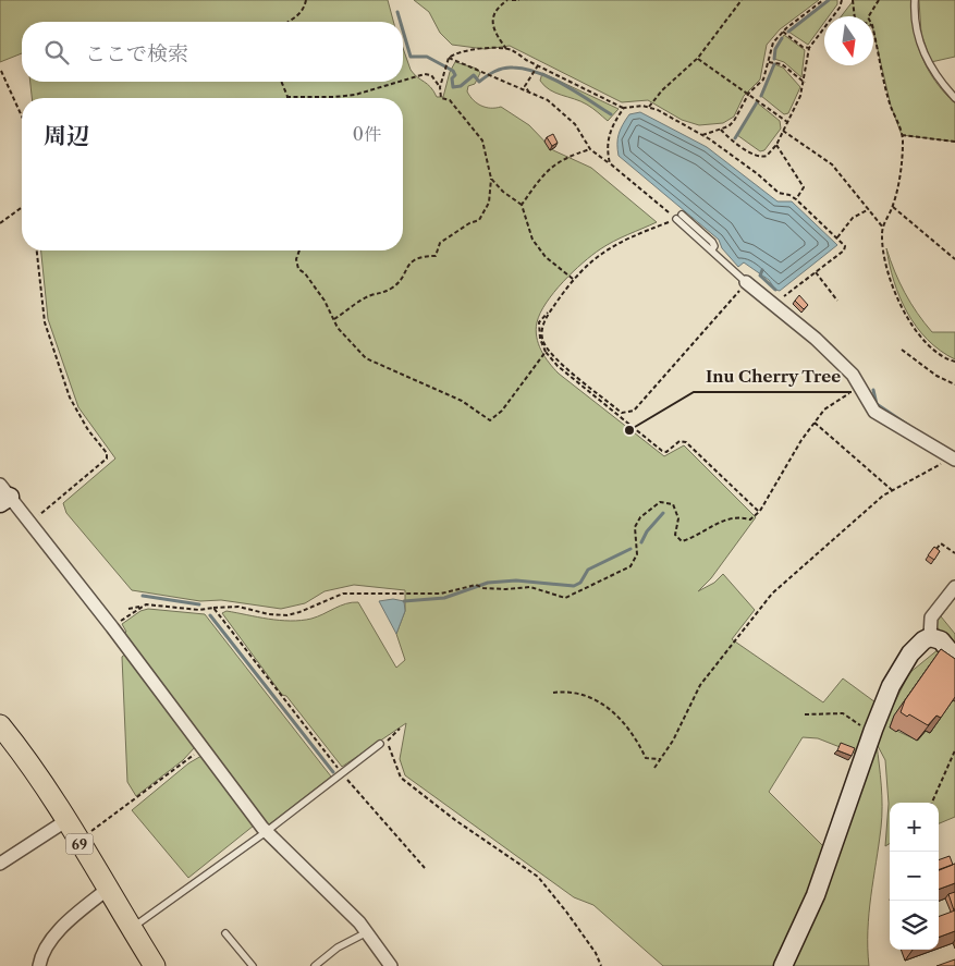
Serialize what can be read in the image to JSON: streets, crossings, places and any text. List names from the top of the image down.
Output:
{
  "streets": {
    "main road": ["69"]
  },
  "places": ["Inu Cherry Tree"],
  "north": "bottom",
  "page": {
    "search": "ここで検索",
    "heading": ["周辺", "0件"],
    "map_buttons": ["+", "−"]
  }
}
